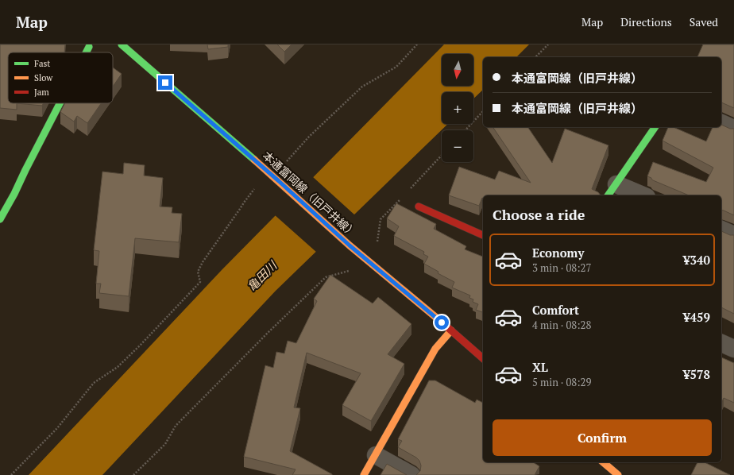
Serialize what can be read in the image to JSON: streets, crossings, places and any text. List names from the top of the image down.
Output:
{
  "streets": {
    "street": ["本通富岡線（旧戸井線）"]
  },
  "water": ["亀田川"],
  "legend": ["Fast", "Slow", "Jam"],
  "north": "bottom",
  "page": {
    "header": "Map",
    "nav": ["Map", "Directions", "Saved"],
    "map_buttons": ["+", "−"],
    "banner": ["本通富岡線（旧戸井線）", "本通富岡線（旧戸井線）"],
    "heading": "Choose a ride",
    "list": [
      {
        "name": "Economy",
        "note": "3 min · 08:27",
        "value": "¥340"
      },
      {
        "name": "Comfort",
        "note": "4 min · 08:28",
        "value": "¥459"
      },
      {
        "name": "XL",
        "note": "5 min · 08:29",
        "value": "¥578"
      }
    ],
    "buttons": "Confirm"
  }
}
